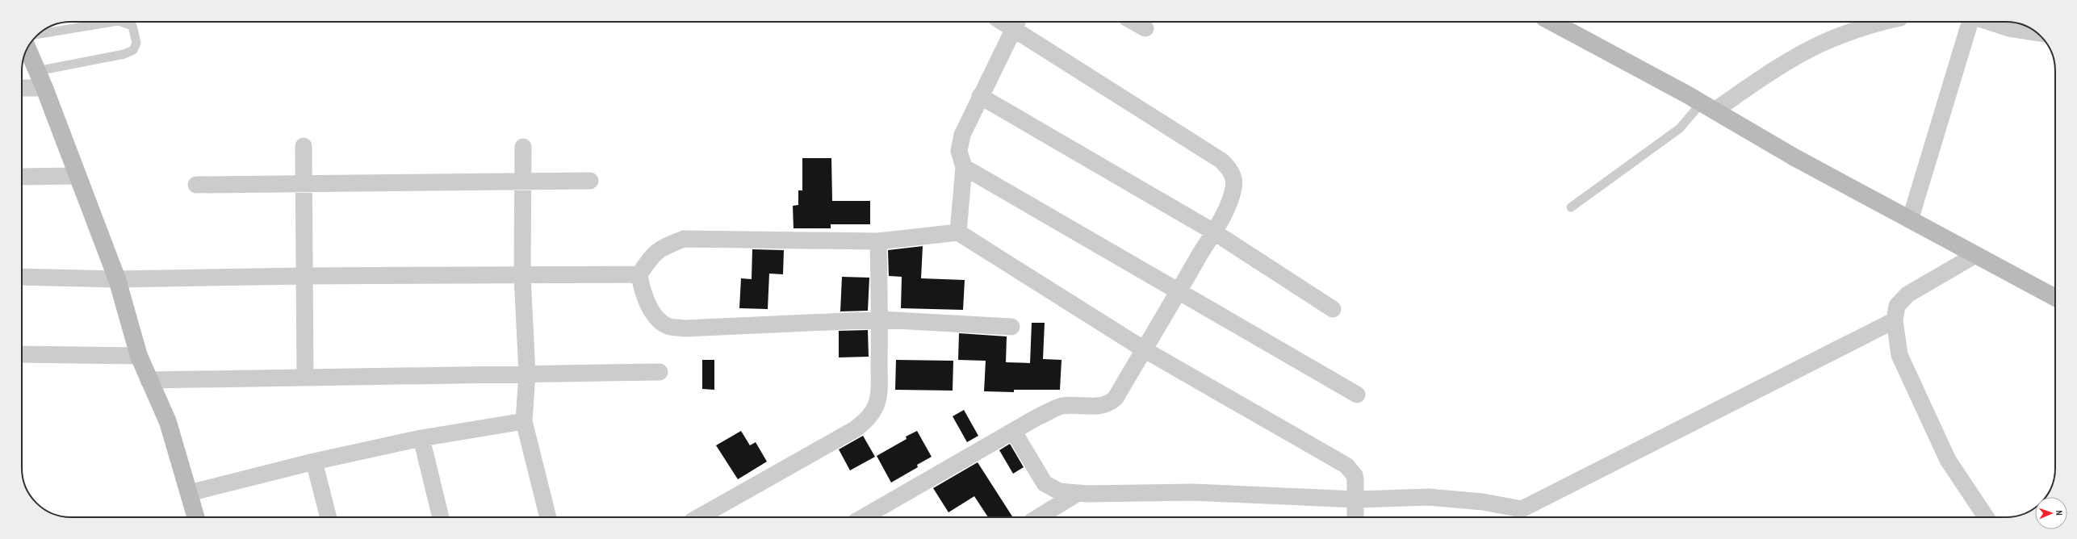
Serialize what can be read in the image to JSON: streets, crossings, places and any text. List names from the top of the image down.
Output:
{
  "north": "right"
}
